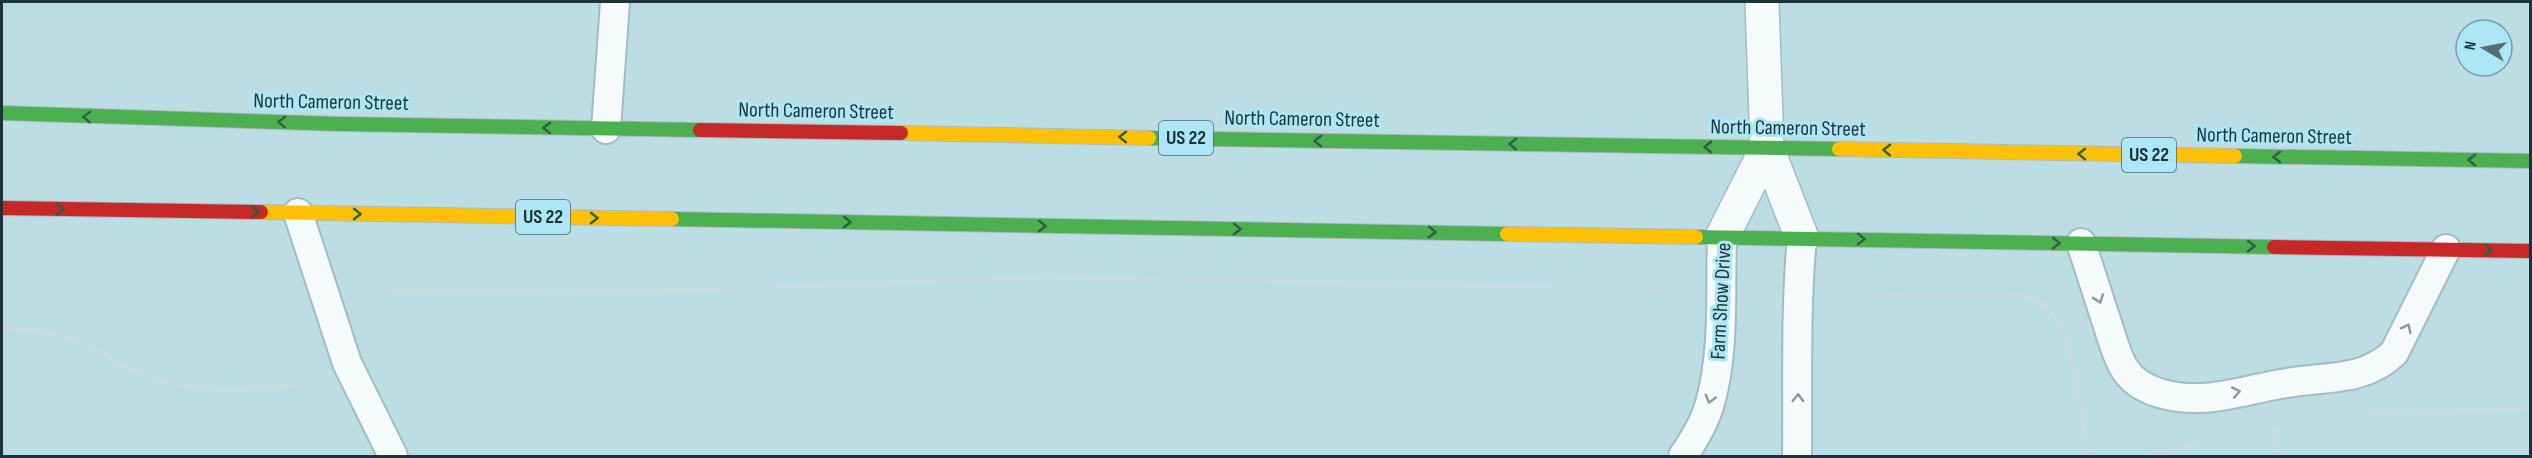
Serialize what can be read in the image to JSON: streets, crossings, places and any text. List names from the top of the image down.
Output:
{
  "streets": {
    "highway": ["North Cameron Street", "US 22"],
    "street": ["Farm Show Drive"]
  },
  "crossings": [
    ["North Cameron Street", "Farm Show Drive"],
    ["US 22", "Farm Show Drive"]
  ],
  "one_way": ["Farm Show Drive"],
  "north": "left"
}
